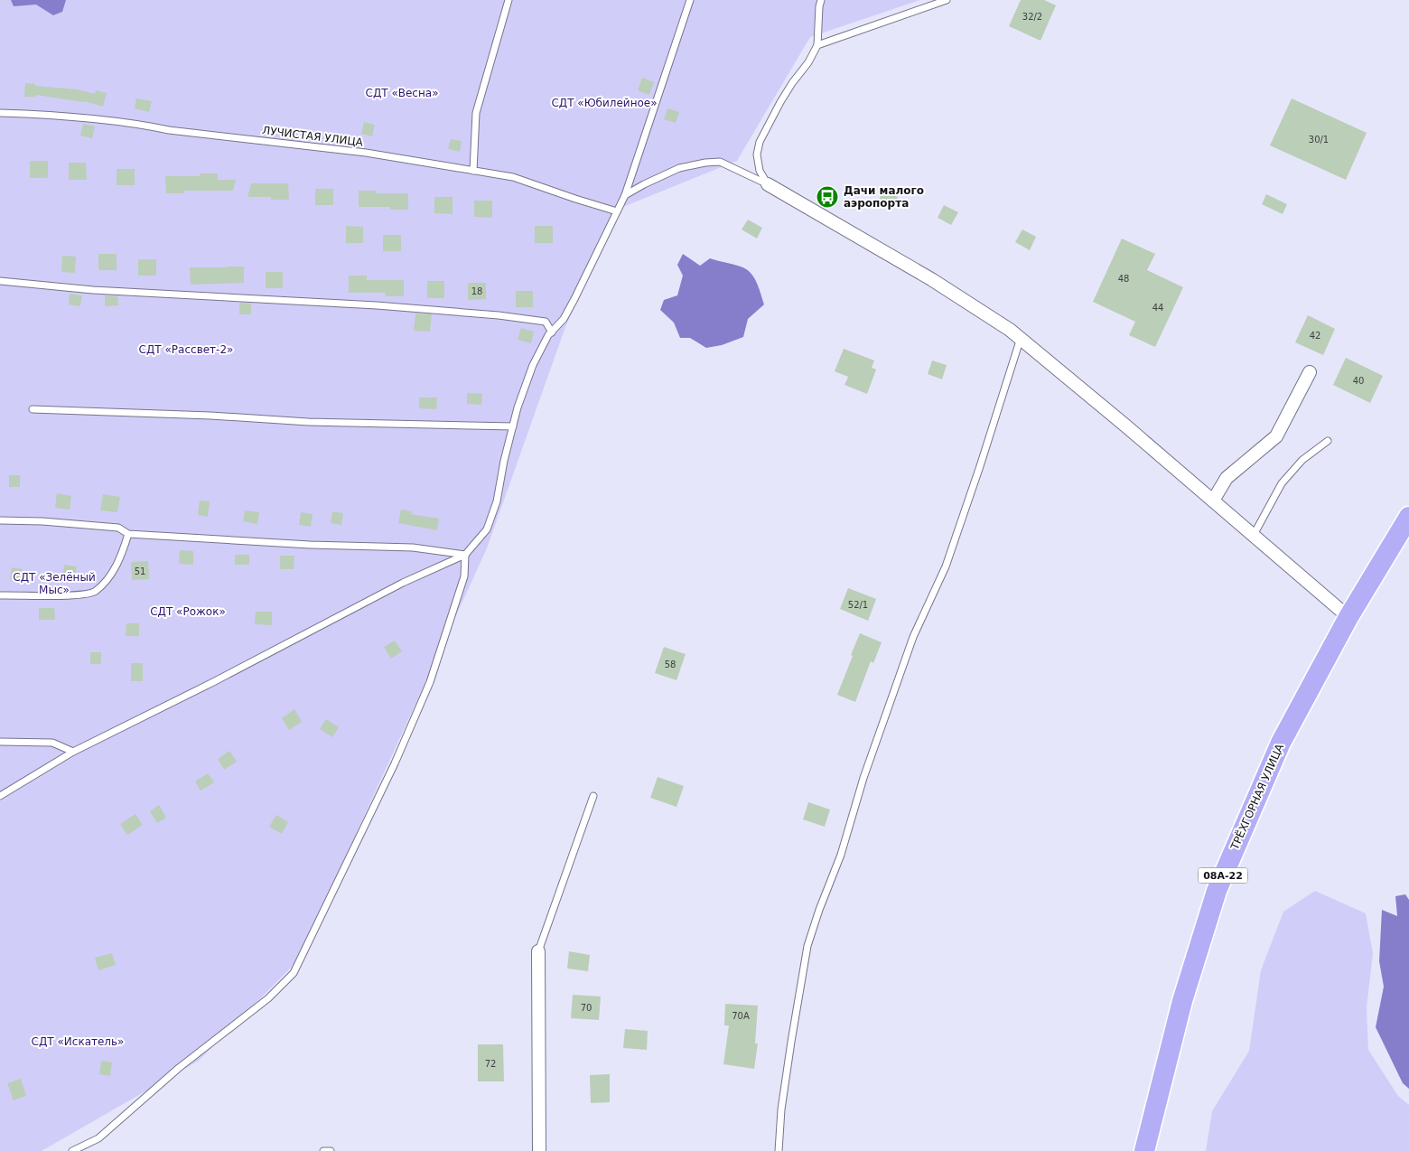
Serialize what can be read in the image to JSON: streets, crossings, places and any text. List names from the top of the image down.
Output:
{
  "streets": {
    "highway": ["ТРЁХГОРНАЯ УЛИЦА", "08А-22"],
    "lane": ["ЛУЧИСТАЯ УЛИЦА"]
  },
  "parks": [
    "СДТ «Весна»",
    "СДТ «Юбилейное»",
    "СДТ «Рассвет-2»",
    "СДТ «Зелёный Мыс»",
    "СДТ «Рожок»",
    "СДТ «Искатель»"
  ],
  "places": {
    "bus stop": ["Дачи малого аэропорта"]
  },
  "house_numbers": [
    "32/2",
    "30/1",
    "48",
    "18",
    "44",
    "42",
    "40",
    "51",
    "52/1",
    "58",
    "70",
    "70А",
    "72"
  ]
}
